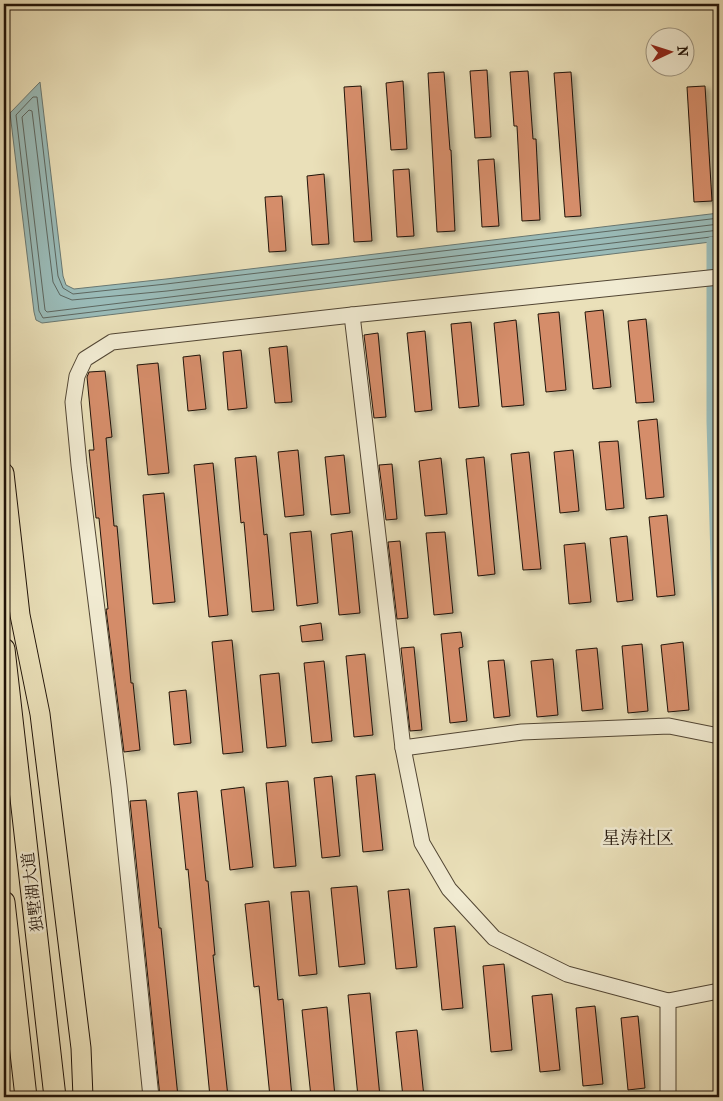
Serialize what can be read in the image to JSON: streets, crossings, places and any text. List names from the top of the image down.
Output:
{
  "streets": {
    "highway": ["独墅湖大道"]
  },
  "districts": ["星涛社区"],
  "north": "right"
}
